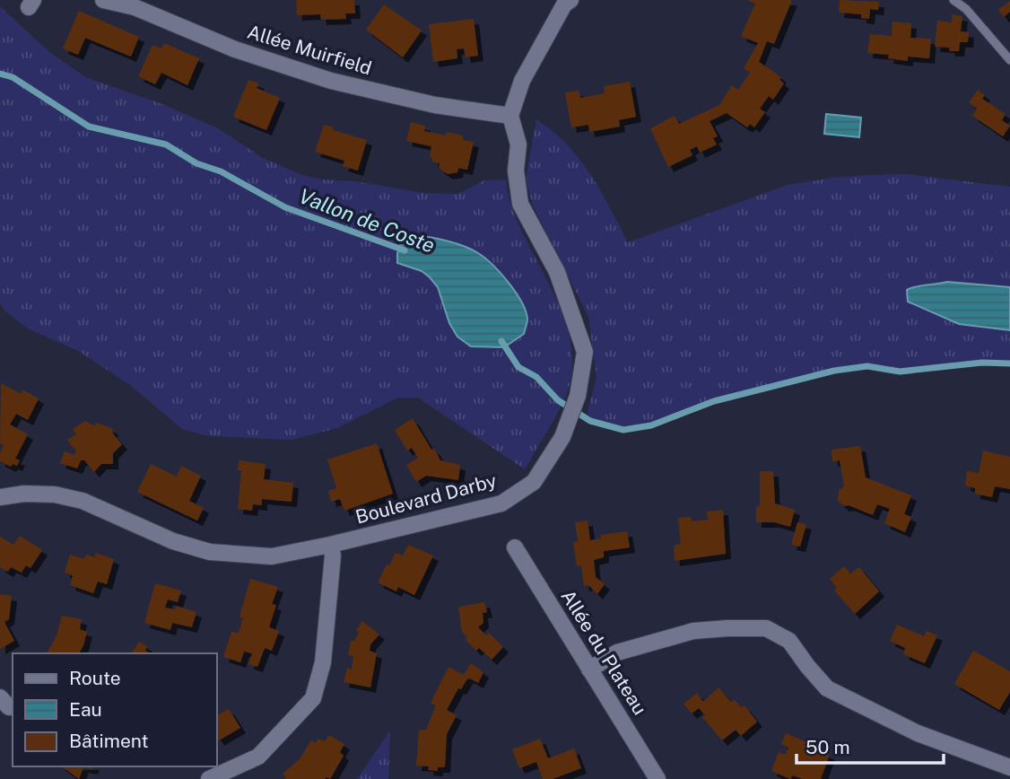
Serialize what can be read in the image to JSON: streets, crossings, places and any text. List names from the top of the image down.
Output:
{
  "streets": {
    "street": ["Allée Muirfield", "Boulevard Darby", "Allée du Plateau"]
  },
  "crossings": [
    ["Allée Muirfield", "Boulevard Darby"]
  ],
  "water": ["Vallon de Coste"],
  "legend": ["Route", "Eau", "Bâtiment"],
  "scale_bar": "50 m"
}
